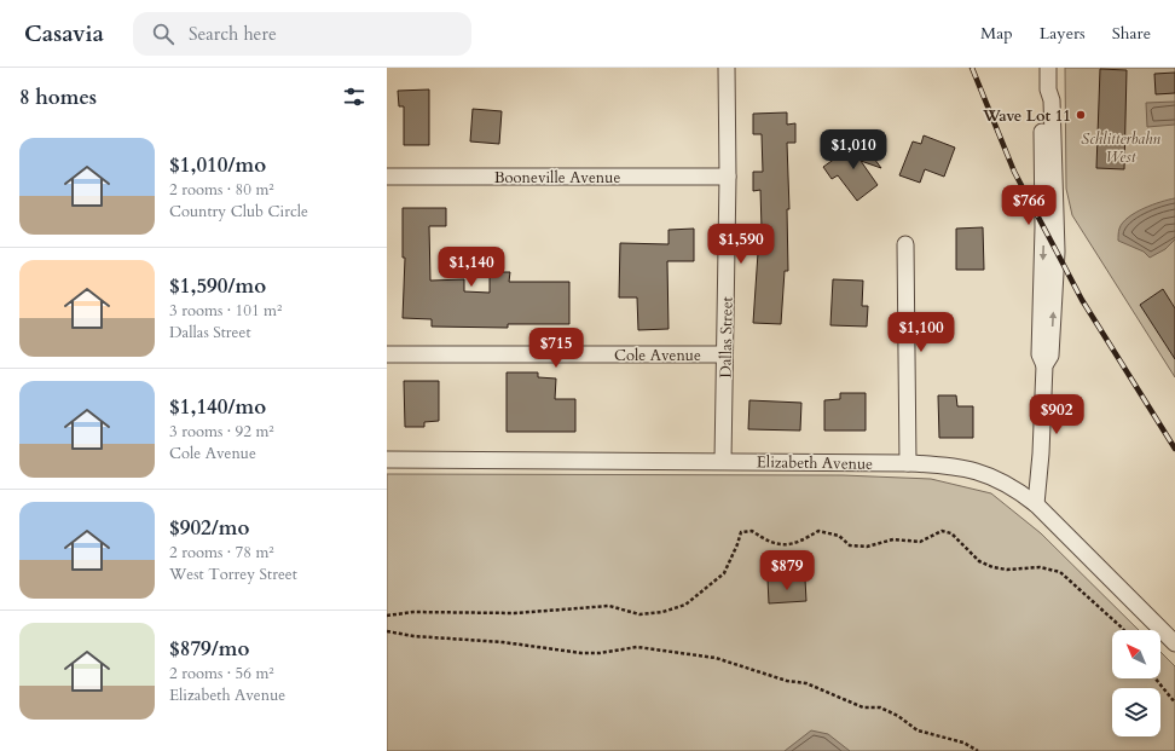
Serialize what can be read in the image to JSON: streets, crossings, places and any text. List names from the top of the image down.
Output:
{
  "streets": {
    "street": [
      "Booneville Avenue",
      "Dallas Street",
      "Cole Avenue",
      "Elizabeth Avenue"
    ]
  },
  "crossings": [
    ["Booneville Avenue", "Dallas Street"],
    ["Dallas Street", "Cole Avenue"],
    ["Dallas Street", "Elizabeth Avenue"]
  ],
  "parks": ["Schlitterbahn West"],
  "places": ["Wave Lot 11"],
  "north": "top left",
  "page": {
    "header": "Casavia",
    "search": "Search here",
    "nav": ["Map", "Layers", "Share"],
    "heading": "8 homes",
    "list": [
      {
        "name": "$1,010/mo",
        "note": "2 rooms · 80 m² · Country Club Circle"
      },
      {
        "name": "$1,590/mo",
        "note": "3 rooms · 101 m² · Dallas Street"
      },
      {
        "name": "$1,140/mo",
        "note": "3 rooms · 92 m² · Cole Avenue"
      },
      {
        "name": "$902/mo",
        "note": "2 rooms · 78 m² · West Torrey Street"
      },
      {
        "name": "$879/mo",
        "note": "2 rooms · 56 m² · Elizabeth Avenue"
      }
    ],
    "price": [
      "$1,010",
      "$766",
      "$1,590",
      "$1,140",
      "$1,100",
      "$715",
      "$902",
      "$879"
    ]
  }
}
